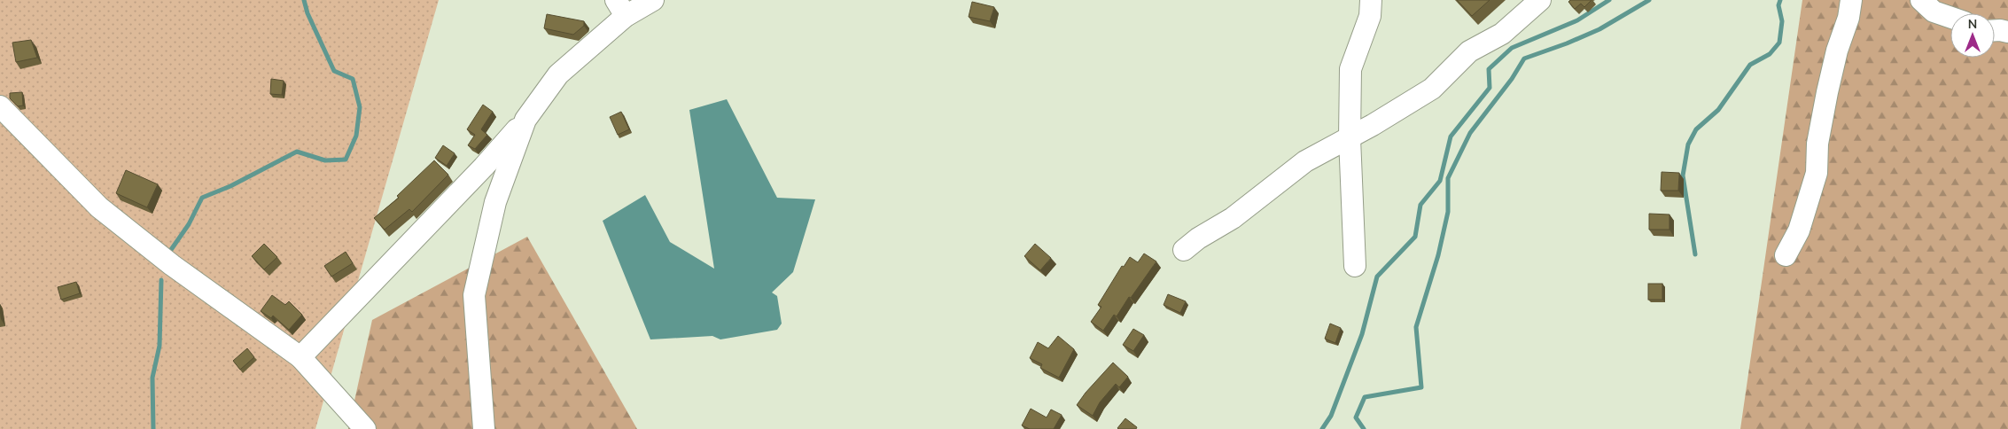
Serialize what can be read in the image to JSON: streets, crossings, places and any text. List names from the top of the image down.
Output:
{
  "north": "top"
}
